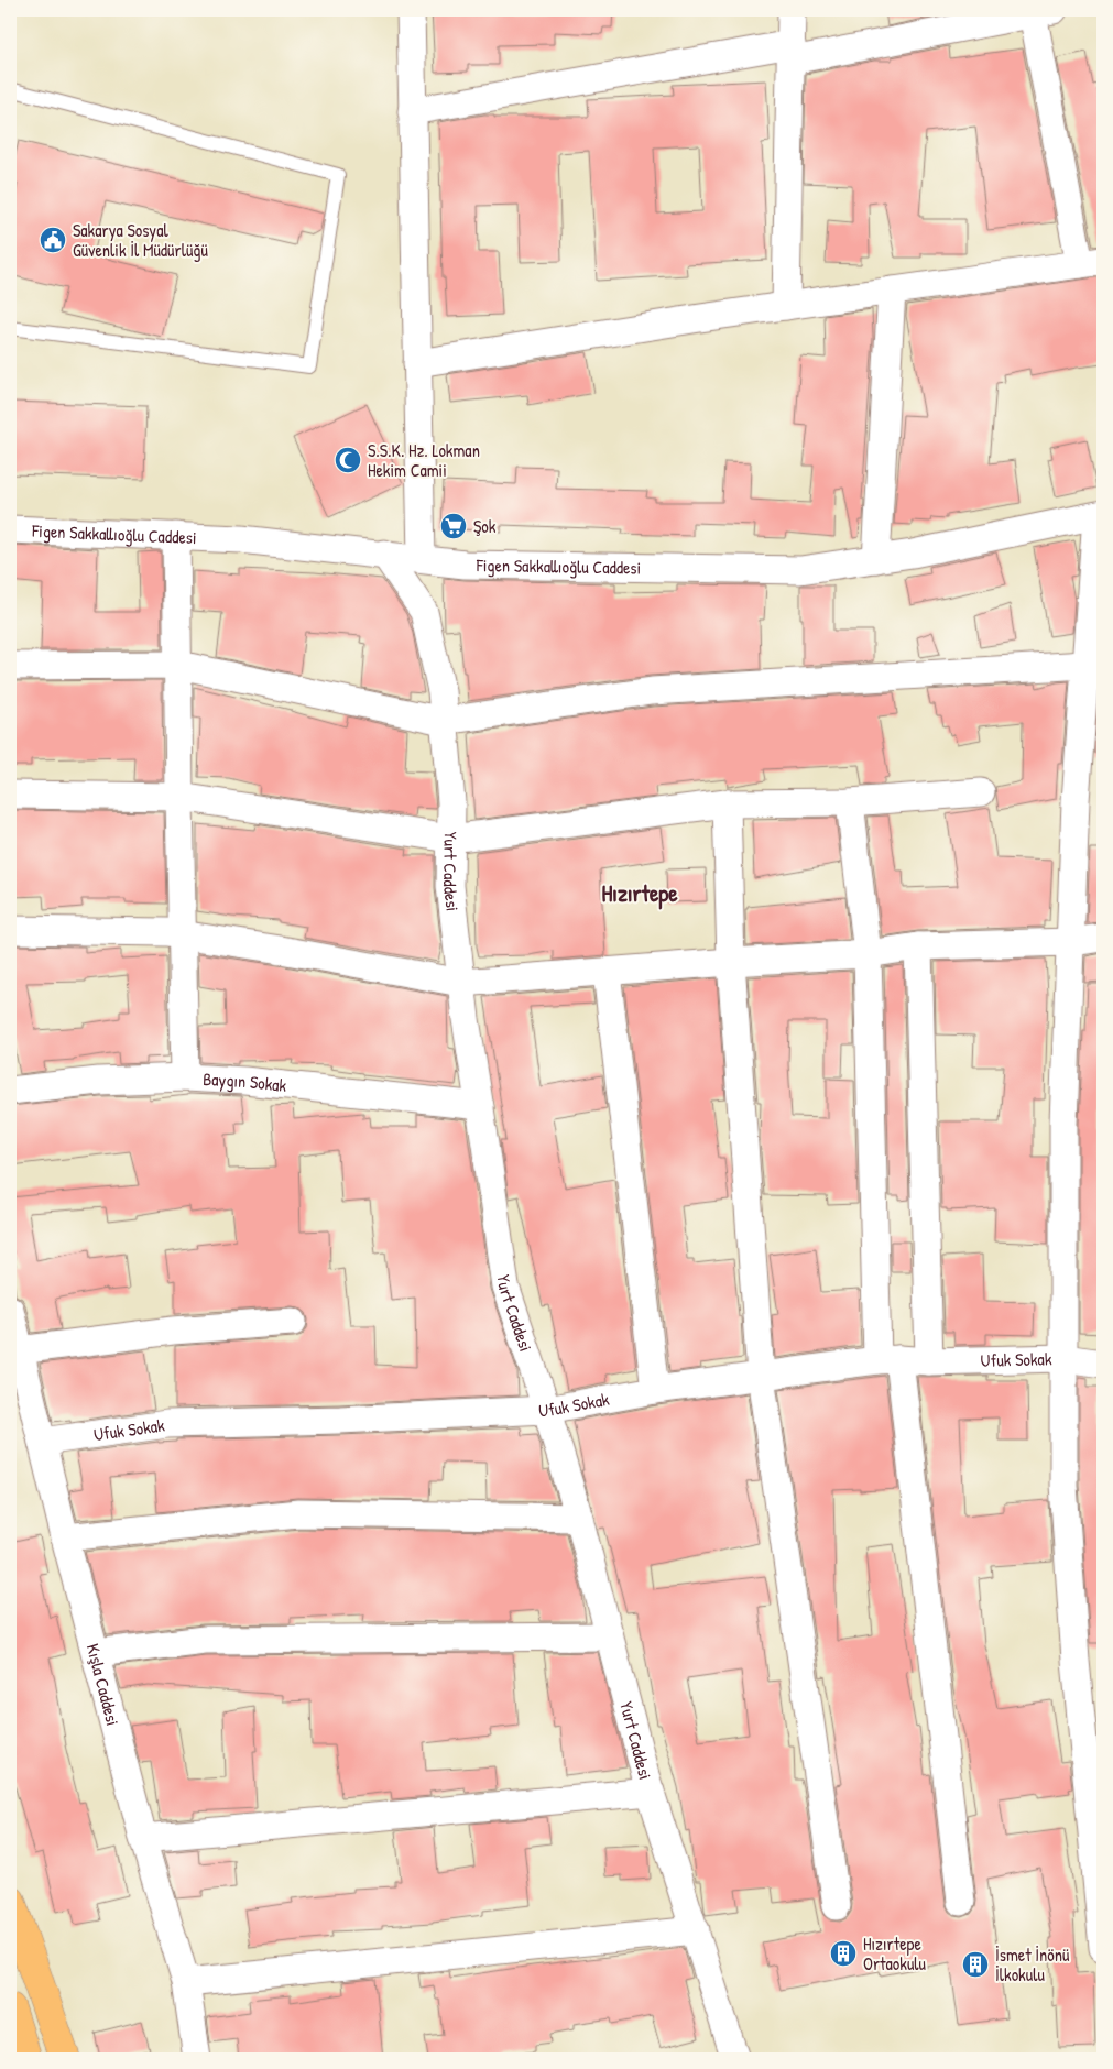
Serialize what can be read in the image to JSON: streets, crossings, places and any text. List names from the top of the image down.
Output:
{
  "streets": {
    "street": [
      "Figen Sakkallıoğlu Caddesi",
      "Yurt Caddesi",
      "Baygın Sokak",
      "Ufuk Sokak",
      "Kışla Caddesi"
    ]
  },
  "crossings": [
    ["Figen Sakkallıoğlu Caddesi", "Yurt Caddesi"],
    ["Yurt Caddesi", "Baygın Sokak"],
    ["Yurt Caddesi", "Ufuk Sokak"],
    ["Ufuk Sokak", "Kışla Caddesi"]
  ],
  "districts": ["Hızırtepe"],
  "places": {
    "public building": ["Sakarya Sosyal Güvenlik İl Müdürlüğü"],
    "mosque": ["S.S.K. Hz. Lokman Hekim Camii"],
    "supermarket": ["Şok"],
    "building": ["Hızırtepe Ortaokulu", "İsmet İnönü İlkokulu"]
  }
}
